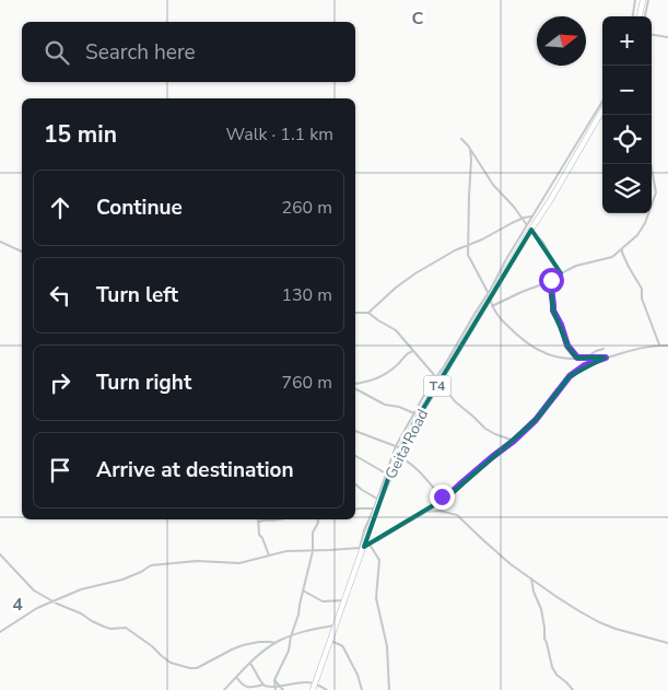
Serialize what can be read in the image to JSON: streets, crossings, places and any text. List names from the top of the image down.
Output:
{
  "streets": {
    "highway": ["T4", "Geita Road"]
  },
  "north": "right",
  "page": {
    "map_buttons": ["+", "−"],
    "search": "Search here",
    "heading": ["15 min", "Walk · 1.1 km"],
    "list": [
      ["Continue", "260 m"],
      ["Turn left", "130 m"],
      ["Turn right", "760 m"],
      "Arrive at destination"
    ]
  },
  "grid": {
    "columns": ["C"],
    "rows": ["4"]
  }
}
